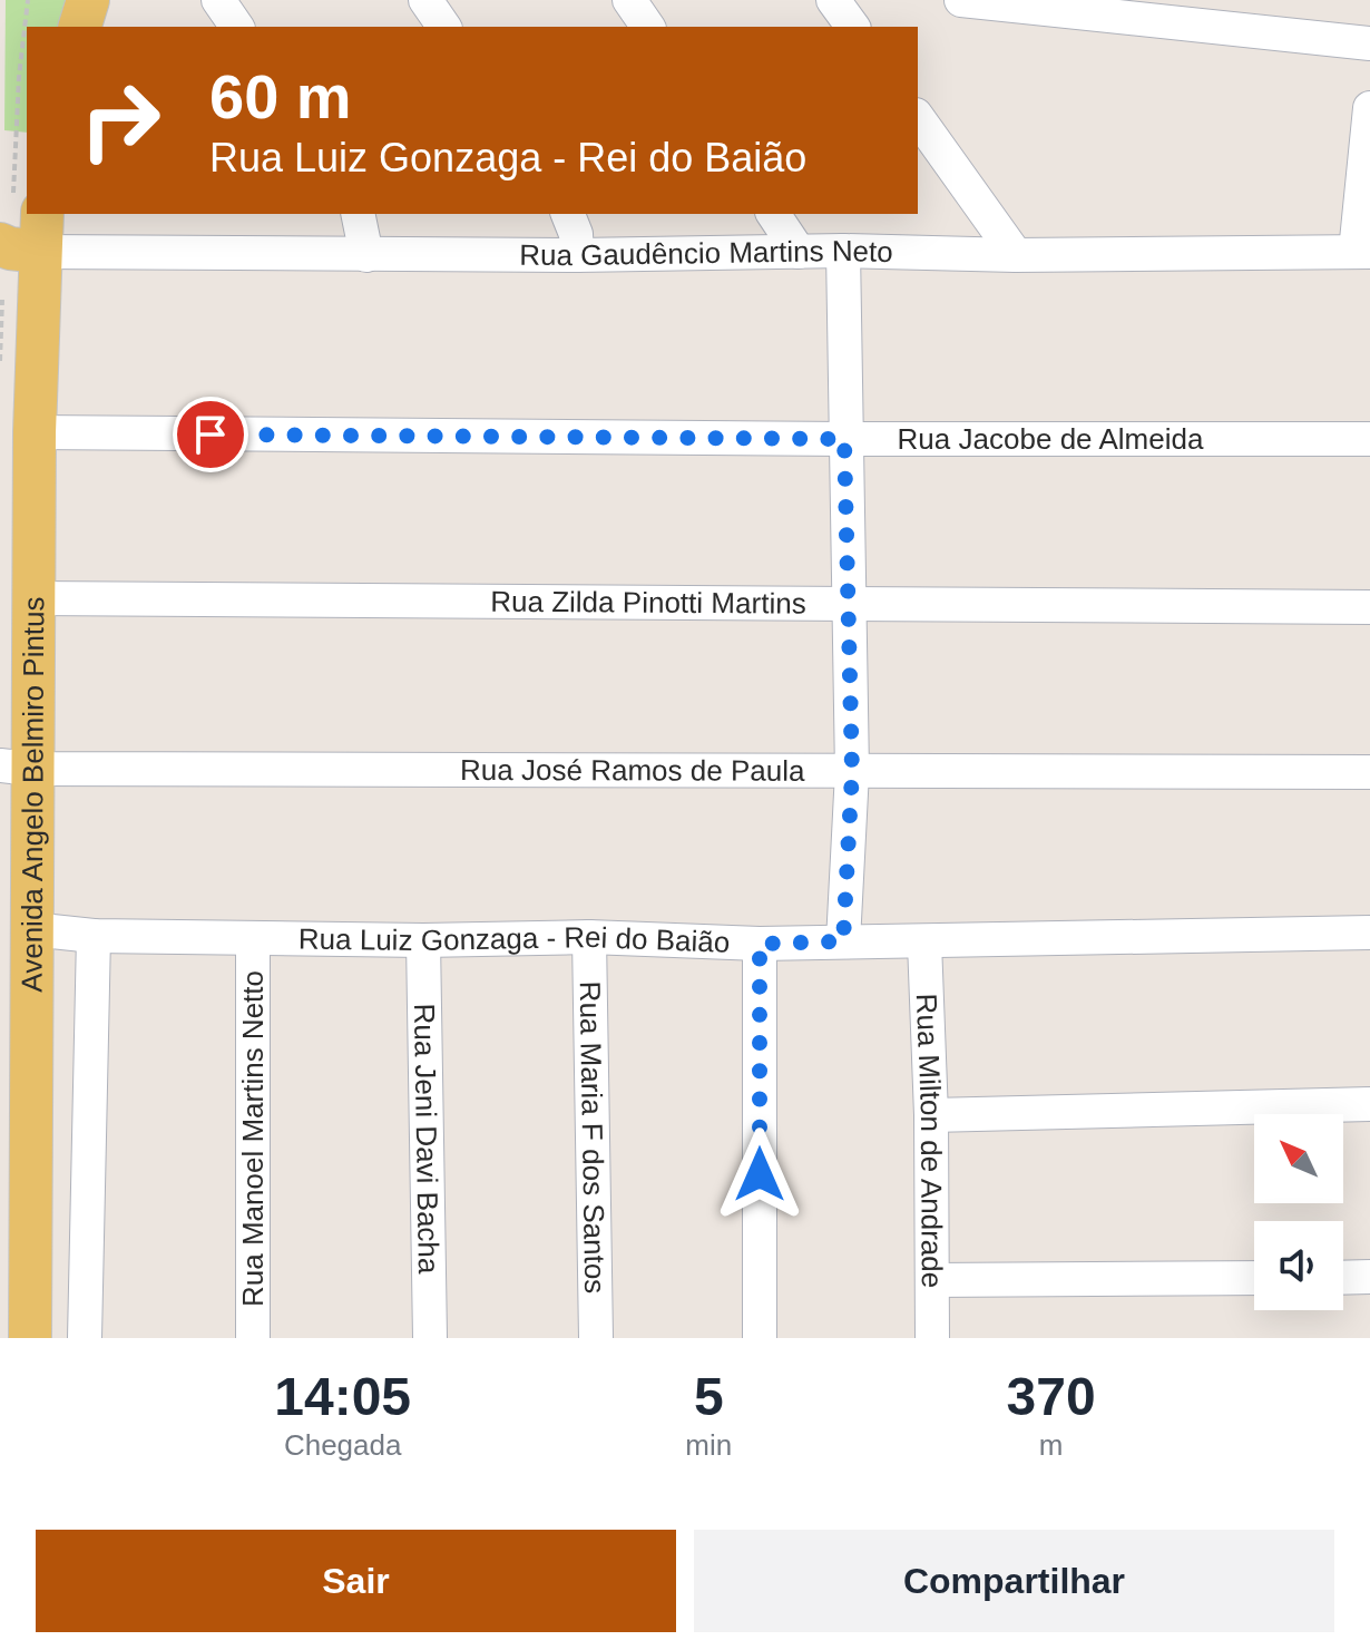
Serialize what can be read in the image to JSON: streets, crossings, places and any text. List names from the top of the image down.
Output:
{
  "streets": {
    "main road": ["Avenida Angelo Belmiro Pintus"],
    "street": [
      "Rua Gaudêncio Martins Neto",
      "Rua Jacobe de Almeida",
      "Rua Zilda Pinotti Martins",
      "Rua José Ramos de Paula",
      "Rua Luiz Gonzaga - Rei do Baião",
      "Rua Maria F dos Santos",
      "Rua Manoel Martins Netto",
      "Rua Jeni Davi Bacha",
      "Rua Milton de Andrade"
    ]
  },
  "crossings": [
    ["Rua Gaudêncio Martins Neto", "Avenida Angelo Belmiro Pintus"],
    ["Rua Jacobe de Almeida", "Avenida Angelo Belmiro Pintus"],
    ["Rua Zilda Pinotti Martins", "Avenida Angelo Belmiro Pintus"],
    ["Rua José Ramos de Paula", "Avenida Angelo Belmiro Pintus"],
    ["Avenida Angelo Belmiro Pintus", "Rua Luiz Gonzaga - Rei do Baião"],
    ["Rua Luiz Gonzaga - Rei do Baião", "Rua Maria F dos Santos"],
    ["Rua Luiz Gonzaga - Rei do Baião", "Rua Manoel Martins Netto"],
    ["Rua Luiz Gonzaga - Rei do Baião", "Rua Jeni Davi Bacha"],
    ["Rua Luiz Gonzaga - Rei do Baião", "Rua Milton de Andrade"]
  ],
  "north": "top left",
  "page": {
    "turn": ["60 m", "Rua Luiz Gonzaga - Rei do Baião"],
    "eta": [
      "14:05",
      "Chegada",
      "5",
      "min",
      "370",
      "m"
    ],
    "buttons": ["Sair", "Compartilhar"]
  }
}
